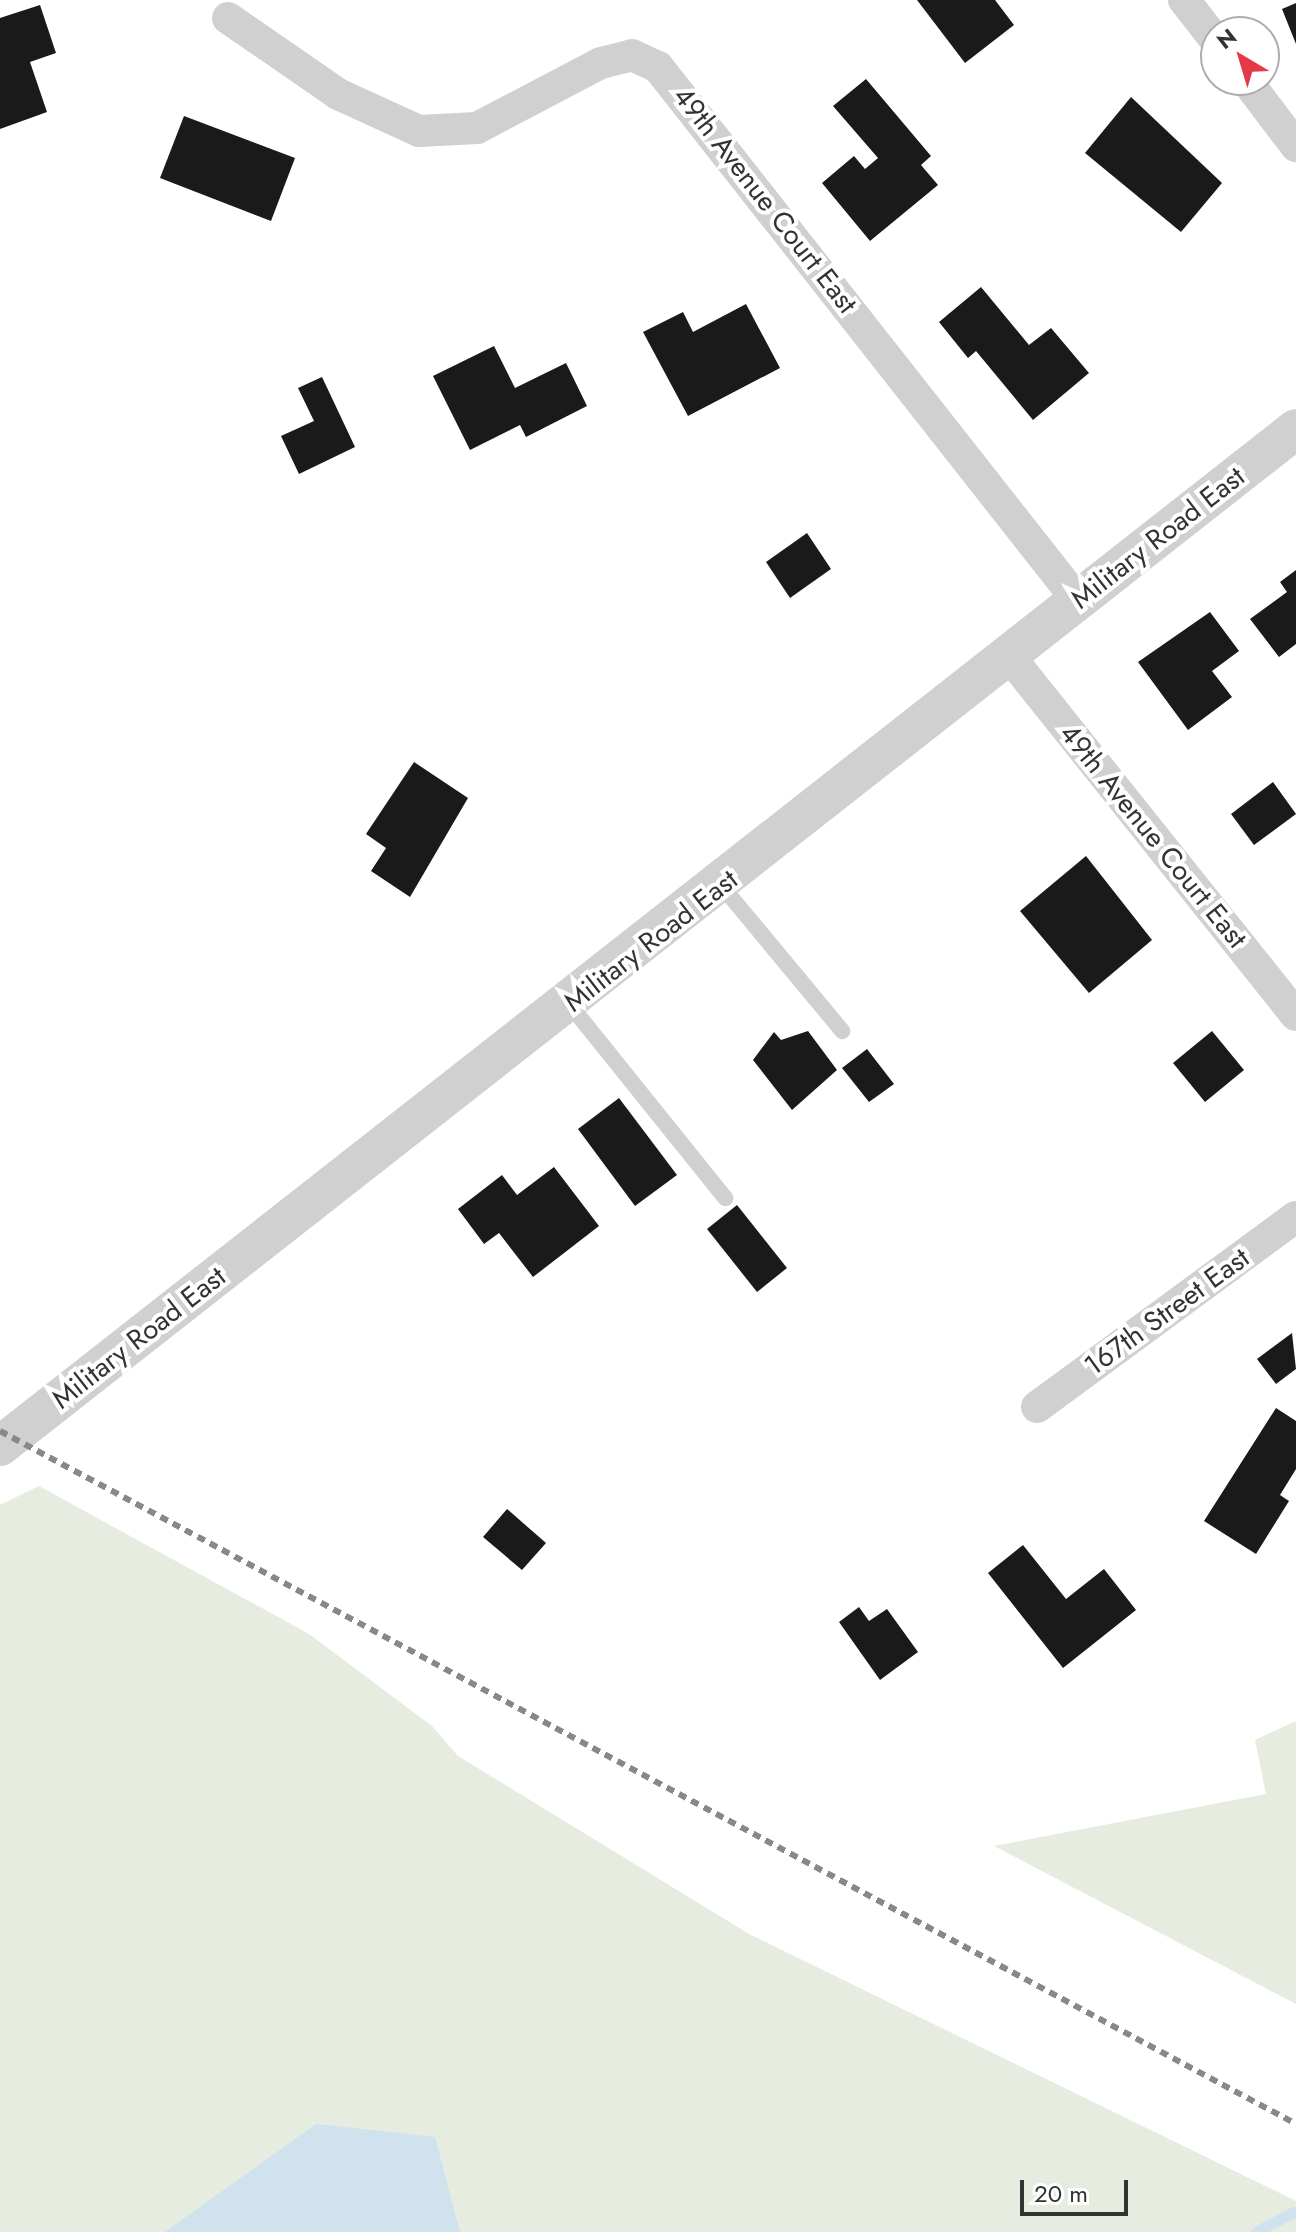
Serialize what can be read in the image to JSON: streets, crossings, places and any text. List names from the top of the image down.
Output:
{
  "streets": {
    "street": ["49th Avenue Court East", "Military Road East", "167th Street East"]
  },
  "crossings": [
    ["49th Avenue Court East", "Military Road East"]
  ],
  "scale_bar": "20 m",
  "north": "top left"
}
